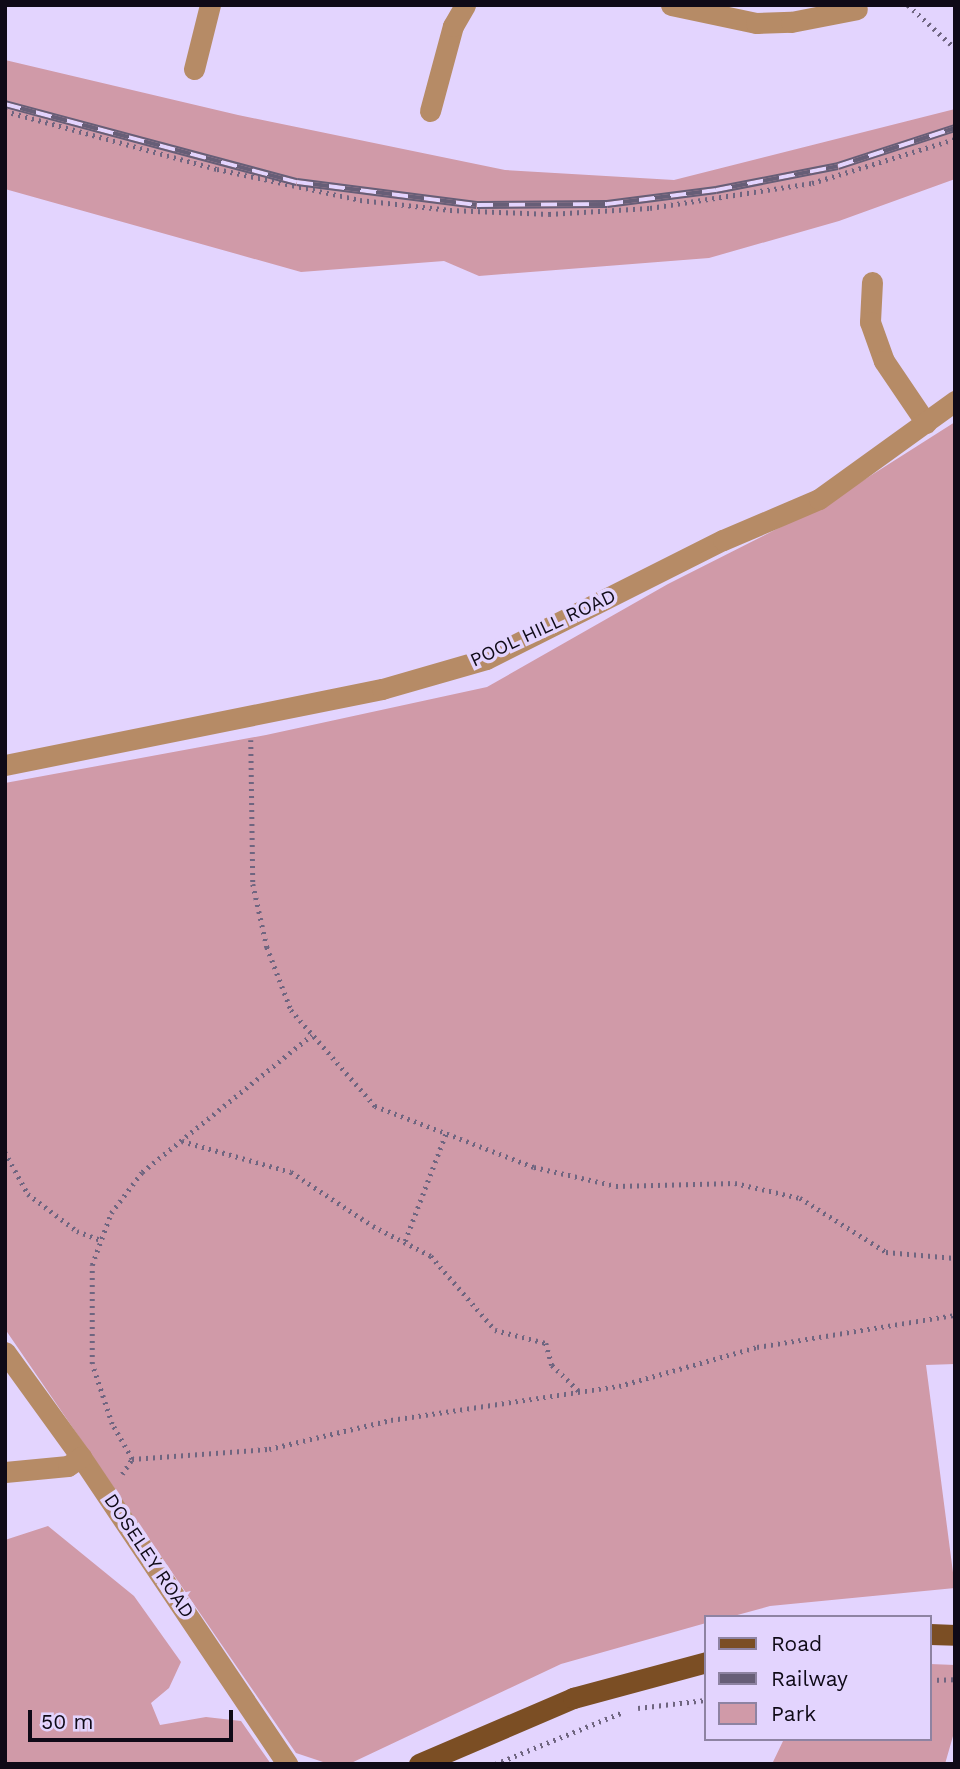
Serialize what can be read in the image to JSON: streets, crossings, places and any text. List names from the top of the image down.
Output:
{
  "streets": {
    "street": ["POOL HILL ROAD", "DOSELEY ROAD"]
  },
  "legend": ["Road", "Railway", "Park"],
  "scale_bar": "50 m"
}
